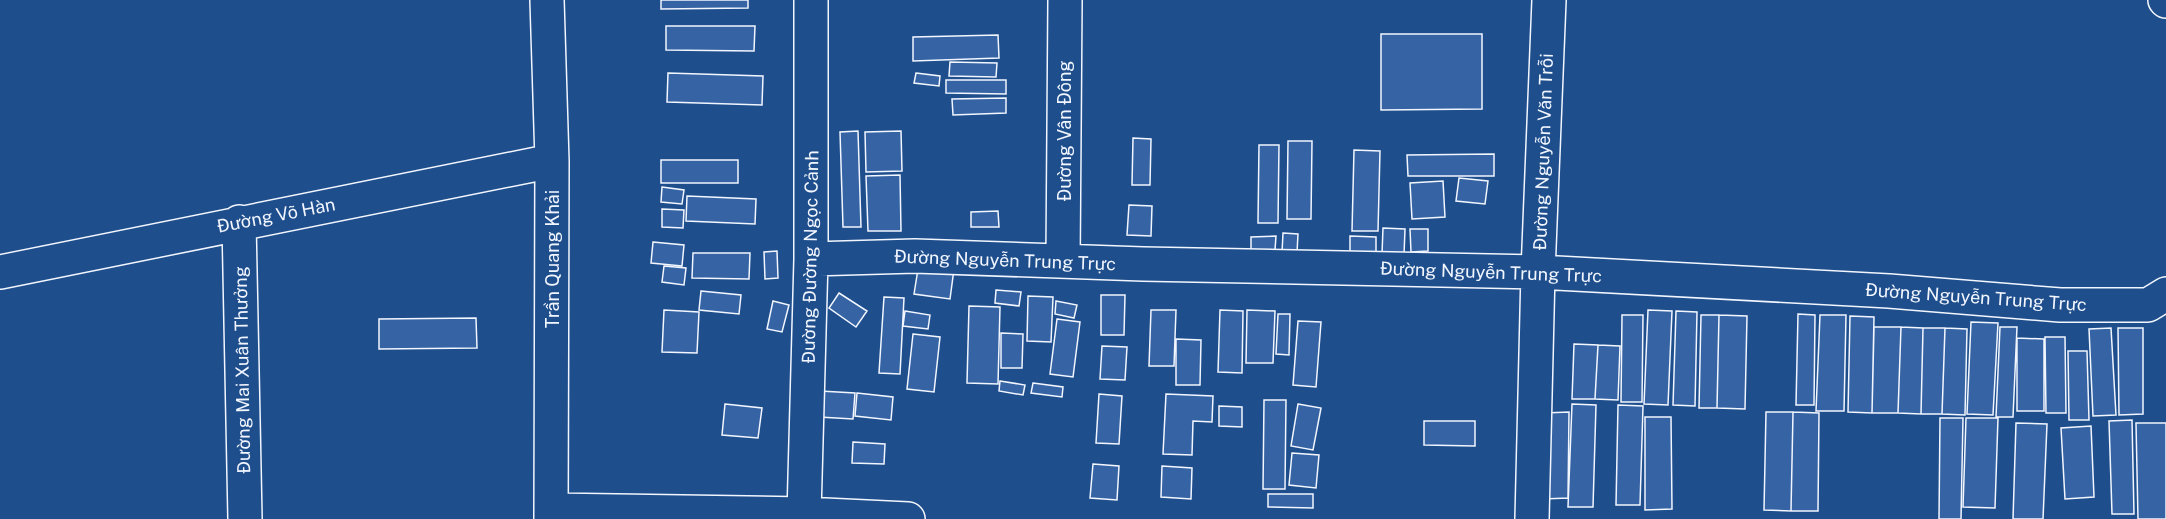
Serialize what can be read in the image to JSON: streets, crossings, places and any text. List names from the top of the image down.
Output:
{
  "streets": {
    "street": [
      "Đường Vân Đông",
      "Đường Nguyễn Văn Trỗi",
      "Đường Võ Hàn",
      "Đường Đường Ngọc Cảnh",
      "Trần Quang Khải",
      "Đường Nguyễn Trung Trực",
      "Đường Mai Xuân Thưởng"
    ]
  },
  "crossings": [
    ["Đường Vân Đông", "Đường Nguyễn Trung Trực"],
    ["Đường Nguyễn Văn Trỗi", "Đường Nguyễn Trung Trực"],
    ["Đường Võ Hàn", "Trần Quang Khải"],
    ["Đường Võ Hàn", "Đường Mai Xuân Thưởng"],
    ["Đường Đường Ngọc Cảnh", "Đường Nguyễn Trung Trực"]
  ]
}
